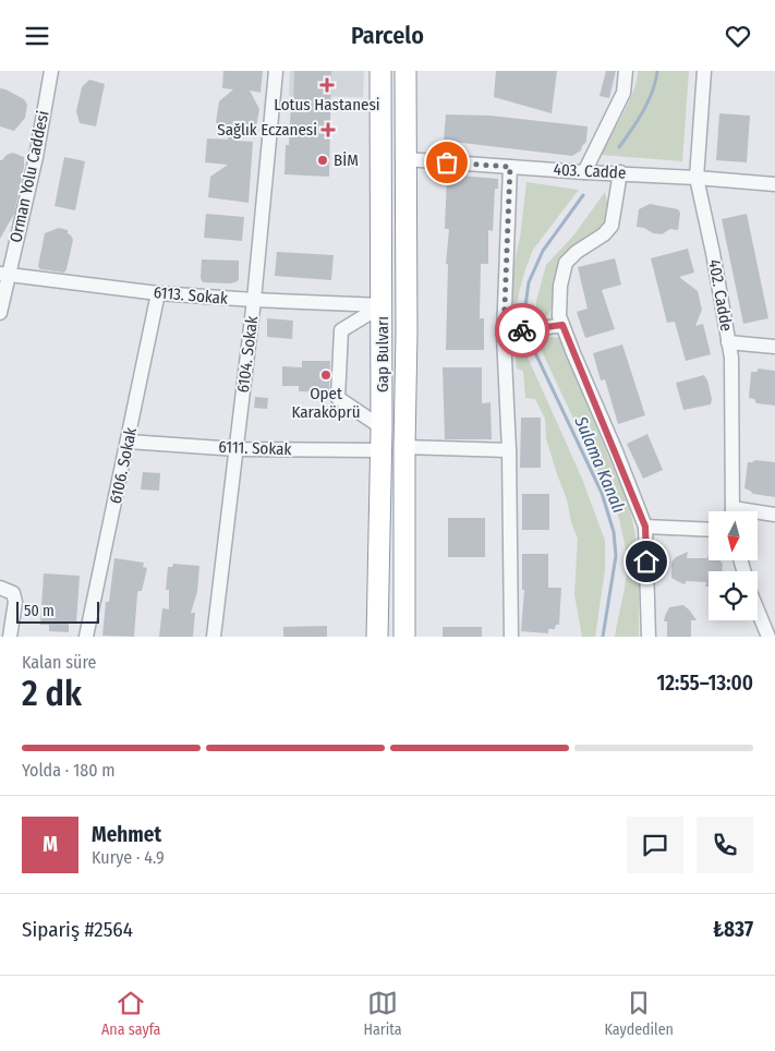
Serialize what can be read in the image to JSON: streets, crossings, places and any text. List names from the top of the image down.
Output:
{
  "streets": {
    "highway": ["Gap Bulvarı"],
    "street": [
      "403. Cadde",
      "Orman Yolu Caddesi",
      "6113. Sokak",
      "402. Cadde",
      "6104. Sokak",
      "6111. Sokak",
      "6106. Sokak"
    ]
  },
  "crossings": [
    ["403. Cadde", "402. Cadde"],
    ["403. Cadde", "Gap Bulvarı"],
    ["Orman Yolu Caddesi", "6113. Sokak"],
    ["6113. Sokak", "6104. Sokak"],
    ["6113. Sokak", "Gap Bulvarı"],
    ["6113. Sokak", "6106. Sokak"],
    ["6104. Sokak", "6111. Sokak"],
    ["Gap Bulvarı", "6111. Sokak"],
    ["6111. Sokak", "6106. Sokak"]
  ],
  "water": ["Sulama Kanalı"],
  "places": {
    "health": ["Lotus Hastanesi", "Sağlık Eczanesi"],
    "other": ["BİM", "Opet Karaköprü"]
  },
  "scale_bar": "50 m",
  "north": "bottom",
  "page": {
    "header": "Parcelo",
    "scale": "50 m",
    "heading": ["2 dk", "Kalan süre", "12:55–13:00"],
    "panel": [
      "Mehmet",
      "Kurye · 4.9",
      "Sipariş #2564",
      "₺837"
    ],
    "bar": "Yolda · 180 m",
    "round": "M",
    "tabs": ["Ana sayfa", "Harita", "Kaydedilen"]
  }
}
